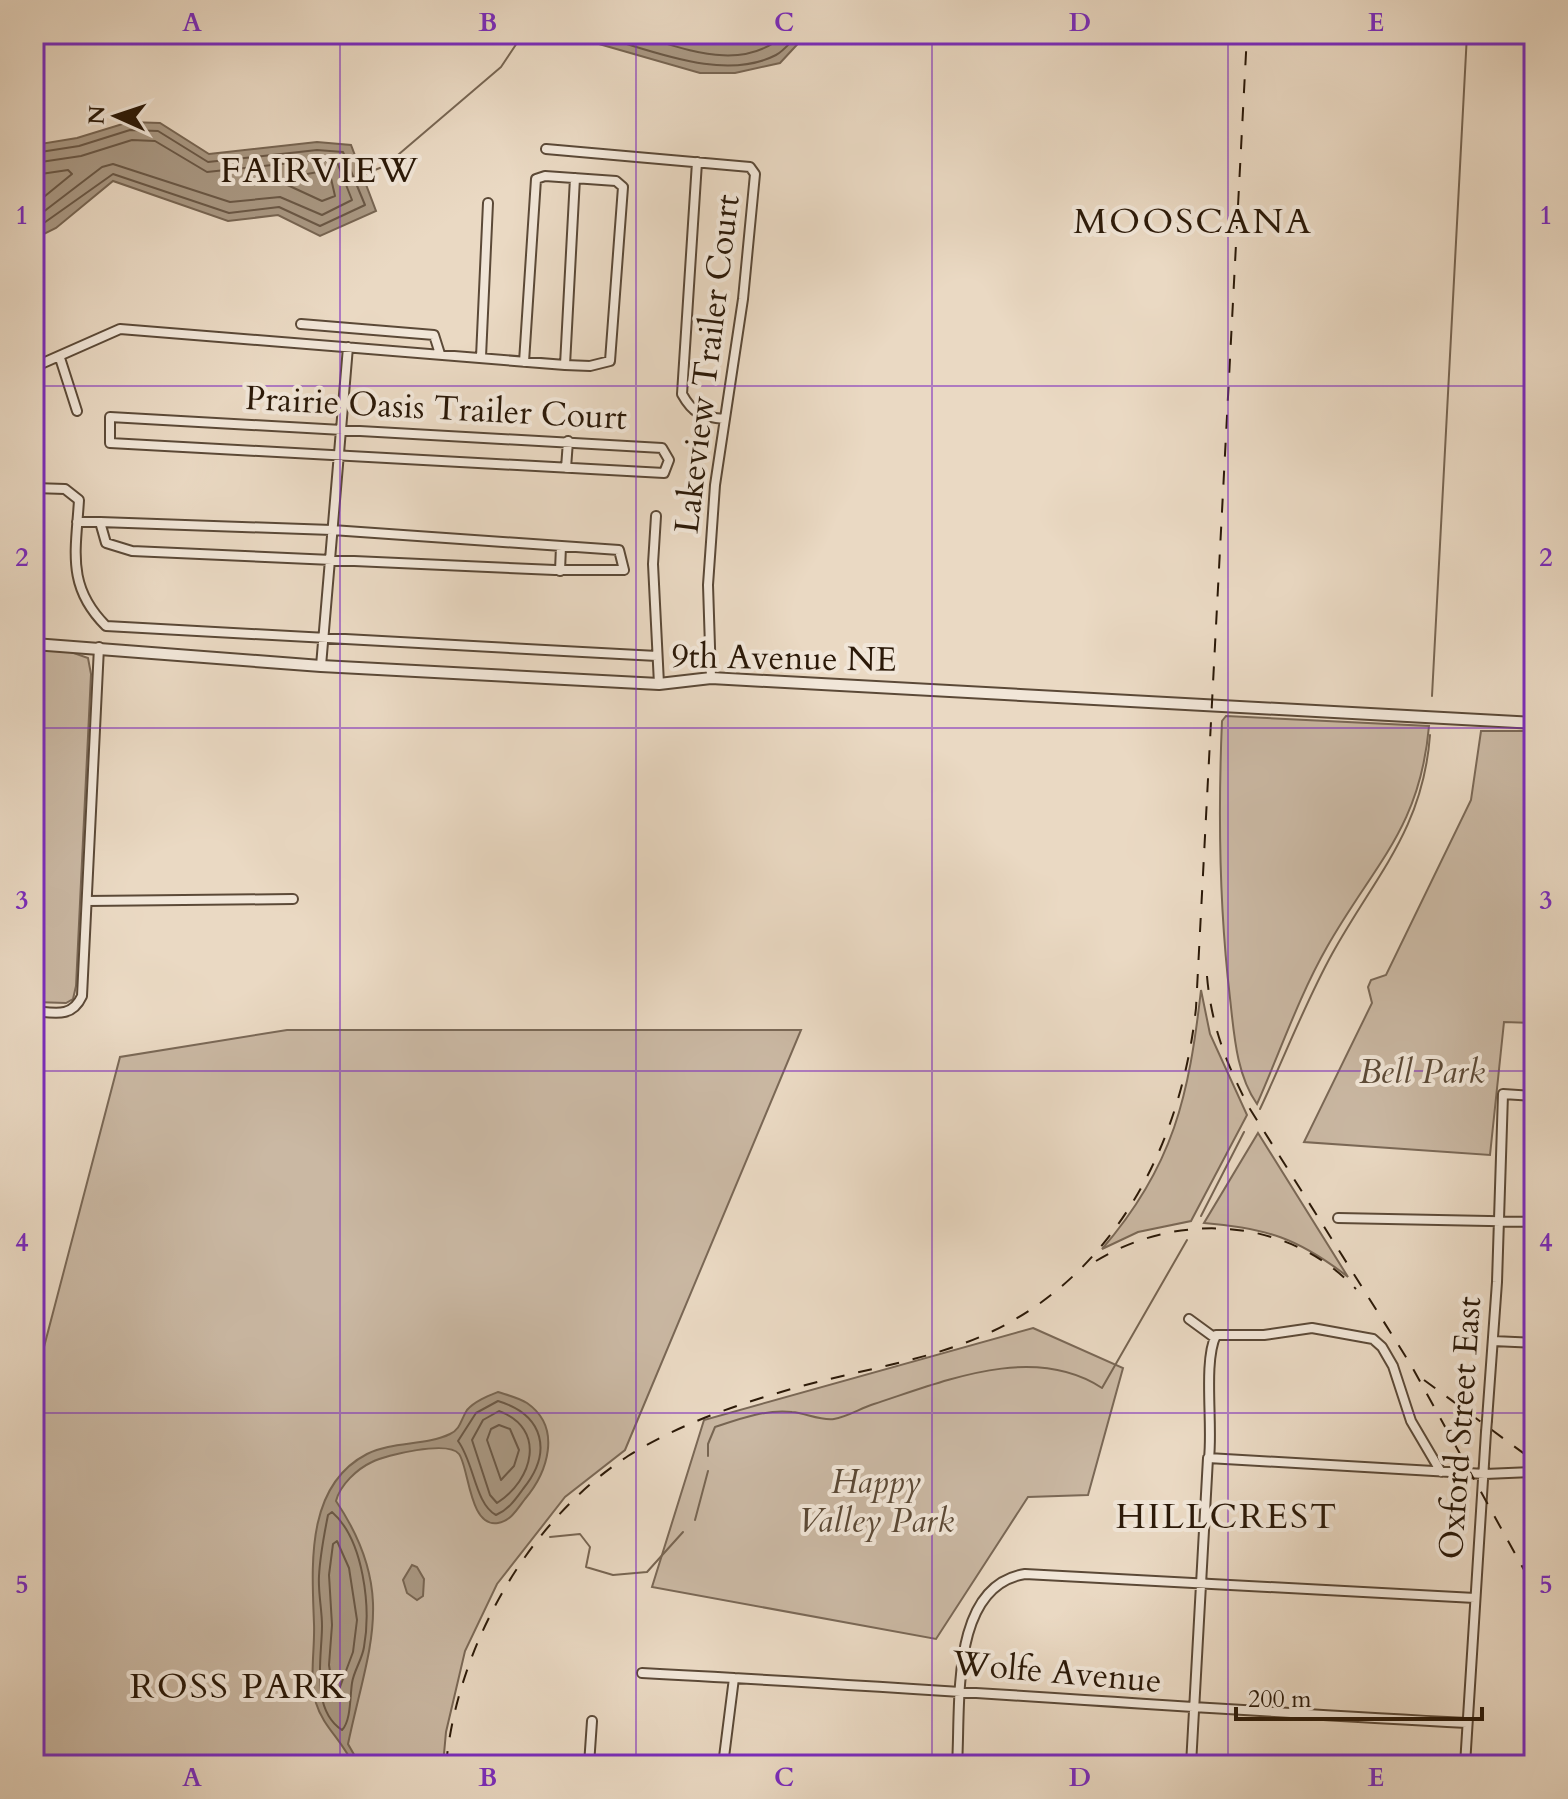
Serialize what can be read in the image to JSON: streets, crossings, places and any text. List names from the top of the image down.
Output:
{
  "streets": {
    "street": [
      "Lakeview Trailer Court",
      "Prairie Oasis Trailer Court",
      "9th Avenue NE",
      "Oxford Street East",
      "Wolfe Avenue"
    ]
  },
  "crossings": [
    ["Lakeview Trailer Court", "9th Avenue NE"],
    ["Oxford Street East", "Wolfe Avenue"]
  ],
  "districts": [
    "FAIRVIEW",
    "MOOSCANA",
    "HILLCREST",
    "ROSS PARK"
  ],
  "parks": ["Bell Park", "Happy Valley Park"],
  "scale_bar": "200 m",
  "north": "left",
  "grid": {
    "columns": [
      "A",
      "B",
      "C",
      "D",
      "E"
    ],
    "rows": [
      "1",
      "2",
      "3",
      "4",
      "5"
    ]
  }
}
